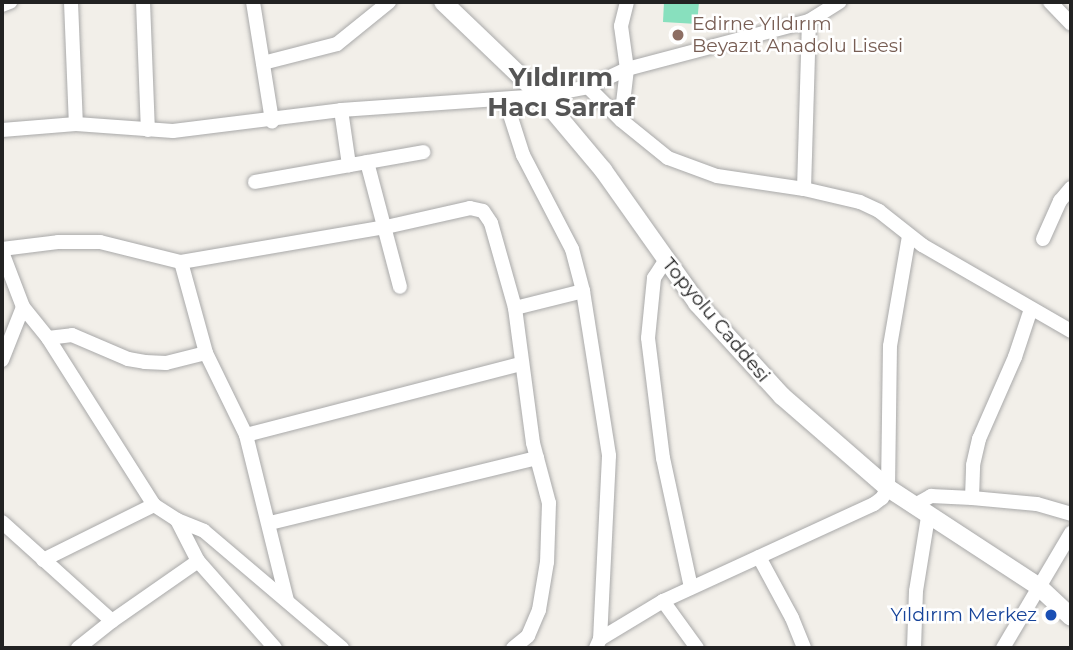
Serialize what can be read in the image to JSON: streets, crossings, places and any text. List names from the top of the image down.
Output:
{
  "streets": {
    "street": ["Topyolu Caddesi"]
  },
  "districts": ["Yıldırım Hacı Sarraf"],
  "places": ["Edirne Yıldırım Beyazıt Anadolu Lisesi", "Yıldırım Merkez"]
}
